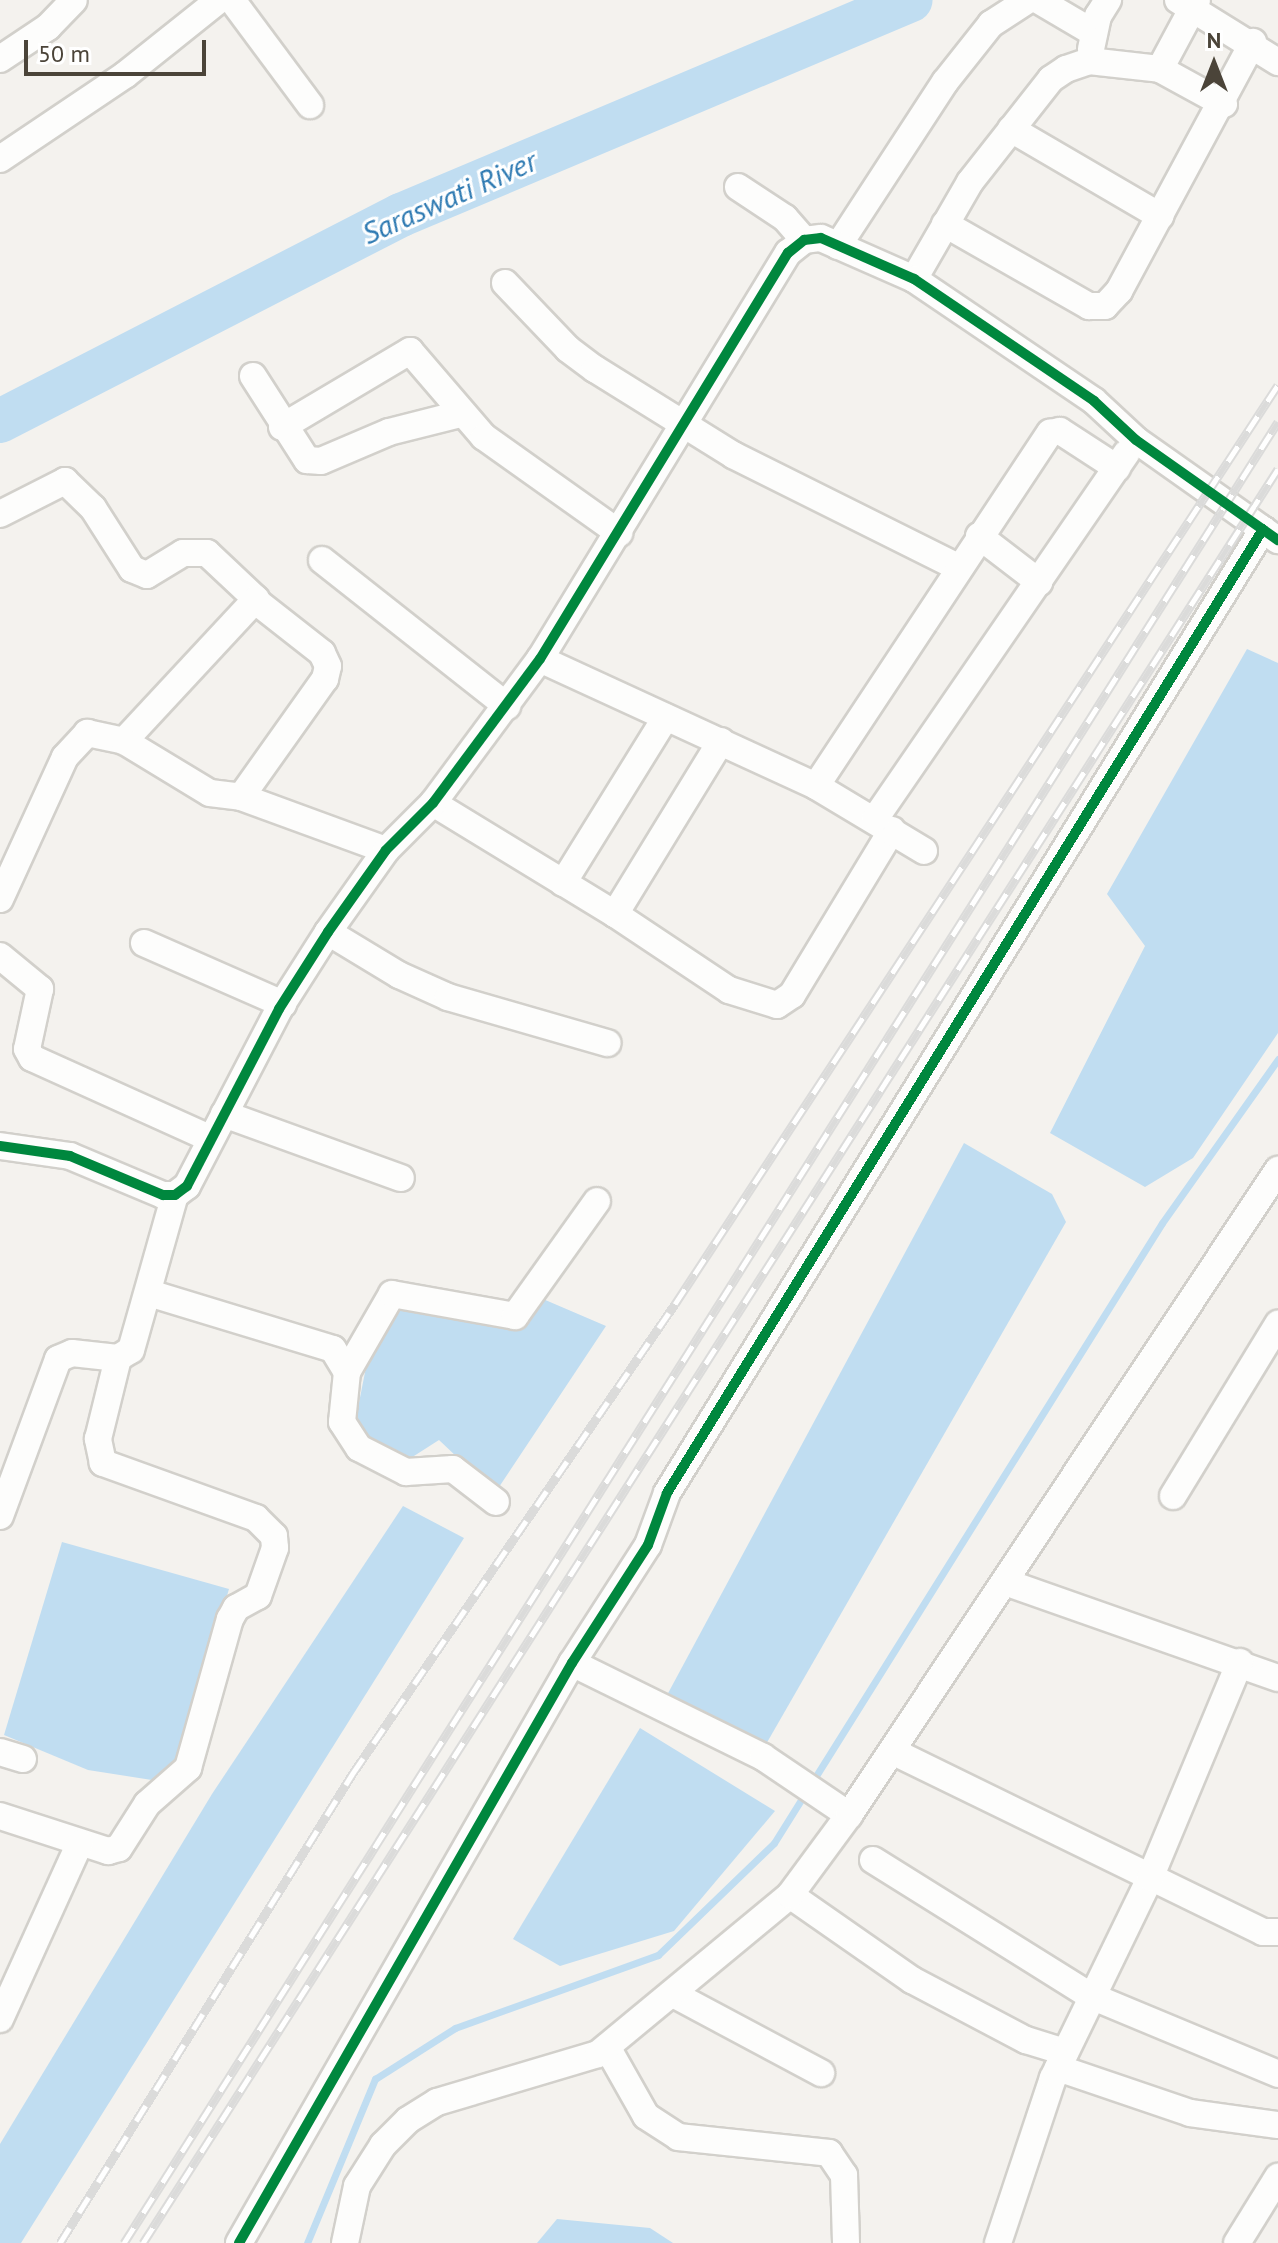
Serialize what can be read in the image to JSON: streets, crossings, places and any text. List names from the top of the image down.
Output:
{
  "water": ["Saraswati River"],
  "scale_bar": "50 m",
  "north": "top"
}
